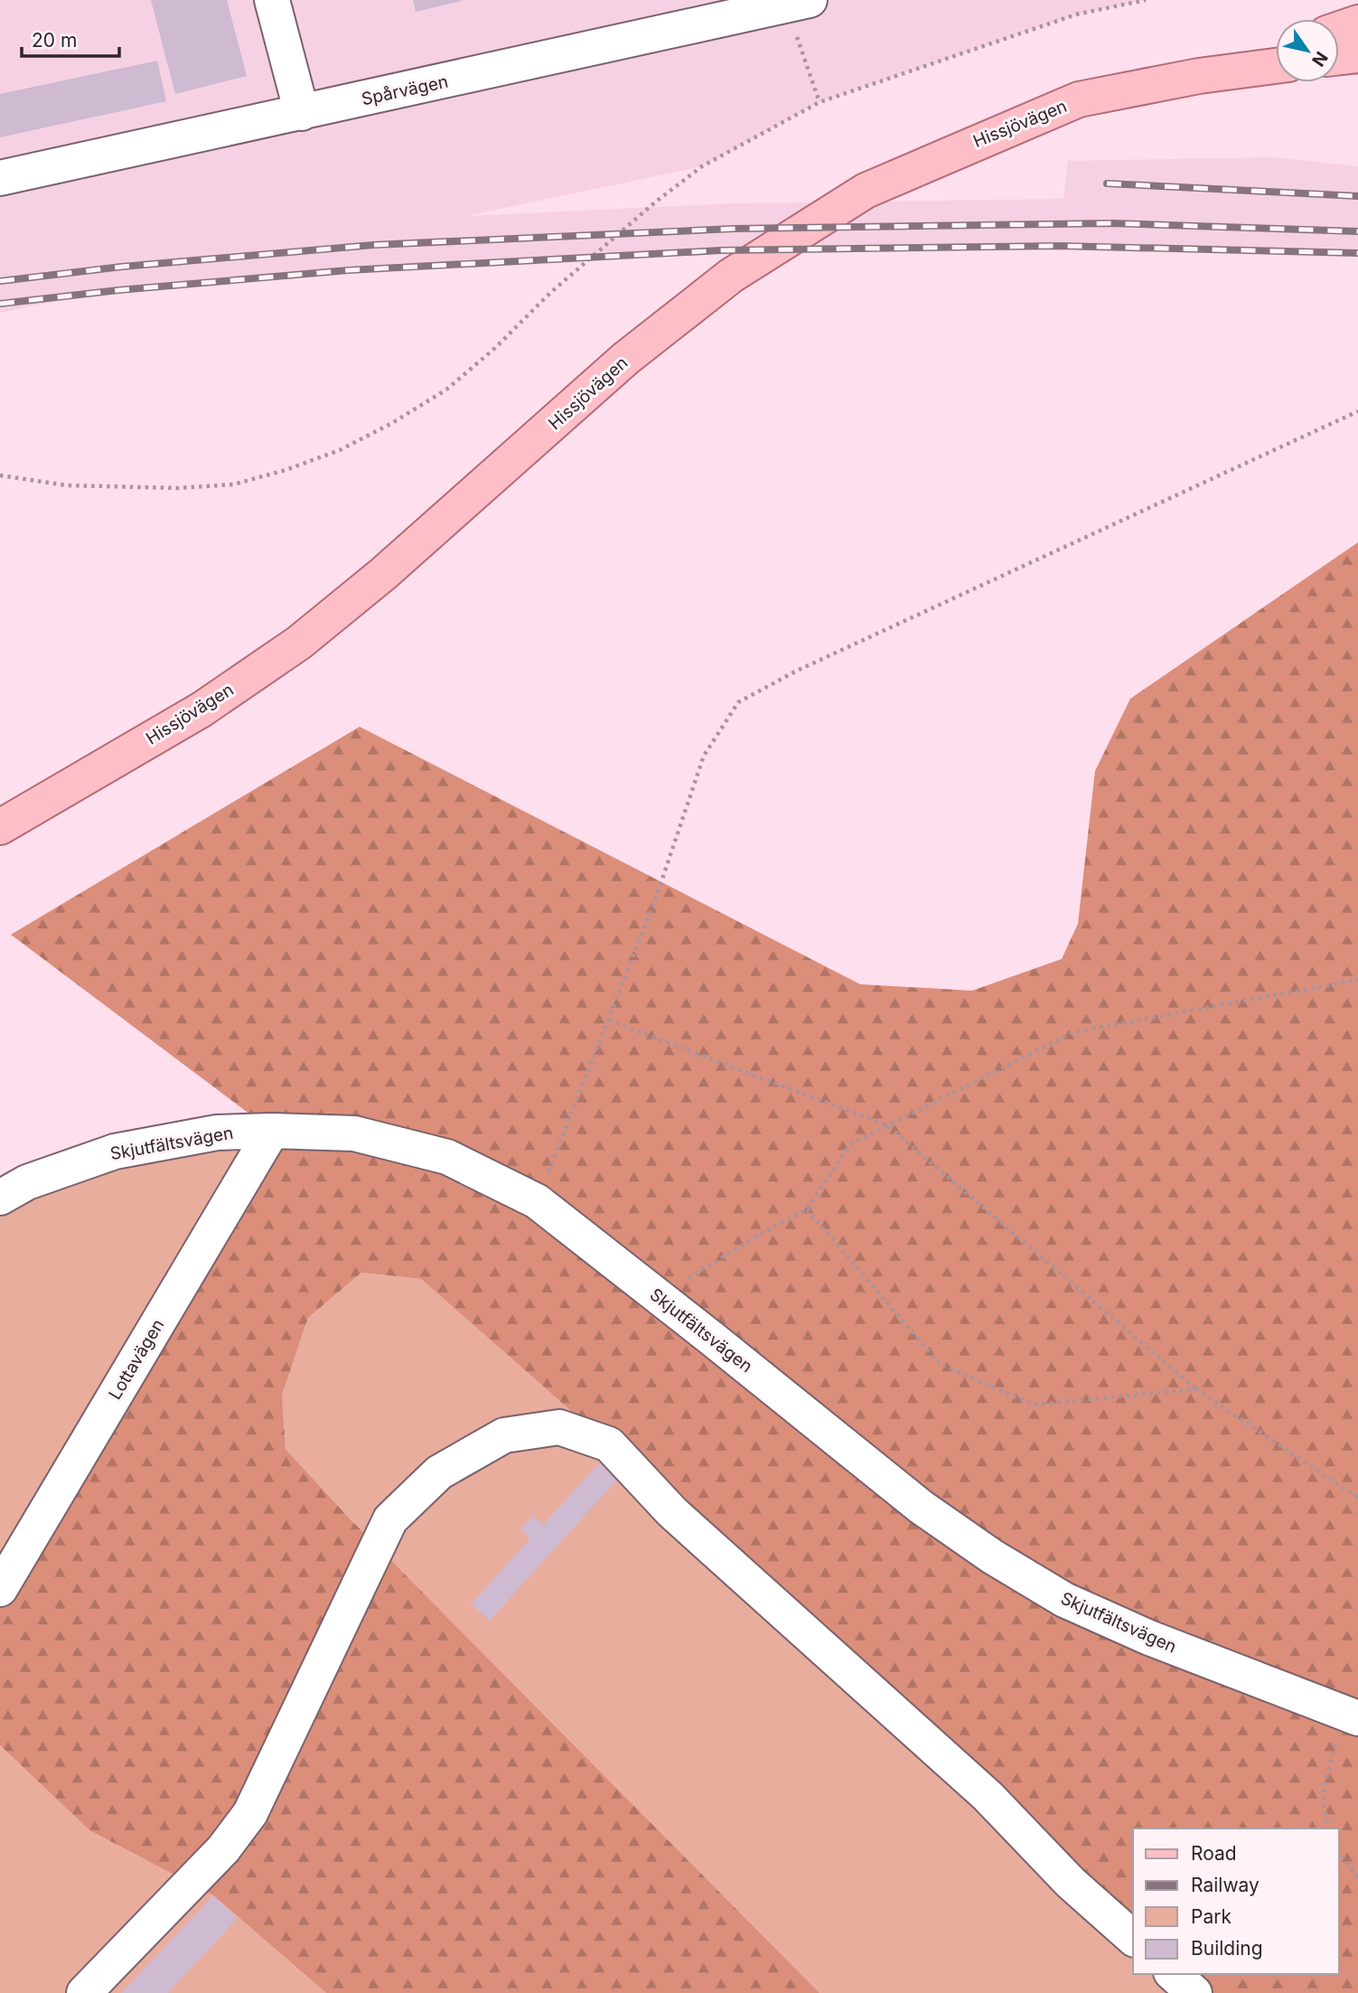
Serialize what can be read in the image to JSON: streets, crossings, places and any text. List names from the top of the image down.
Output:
{
  "streets": {
    "main road": ["Hissjövägen"],
    "street": ["Spårvägen", "Skjutfältsvägen", "Lottavägen"]
  },
  "crossings": [
    ["Skjutfältsvägen", "Lottavägen"]
  ],
  "legend": [
    "Road",
    "Railway",
    "Park",
    "Building"
  ],
  "scale_bar": "20 m",
  "north": "bottom right"
}
